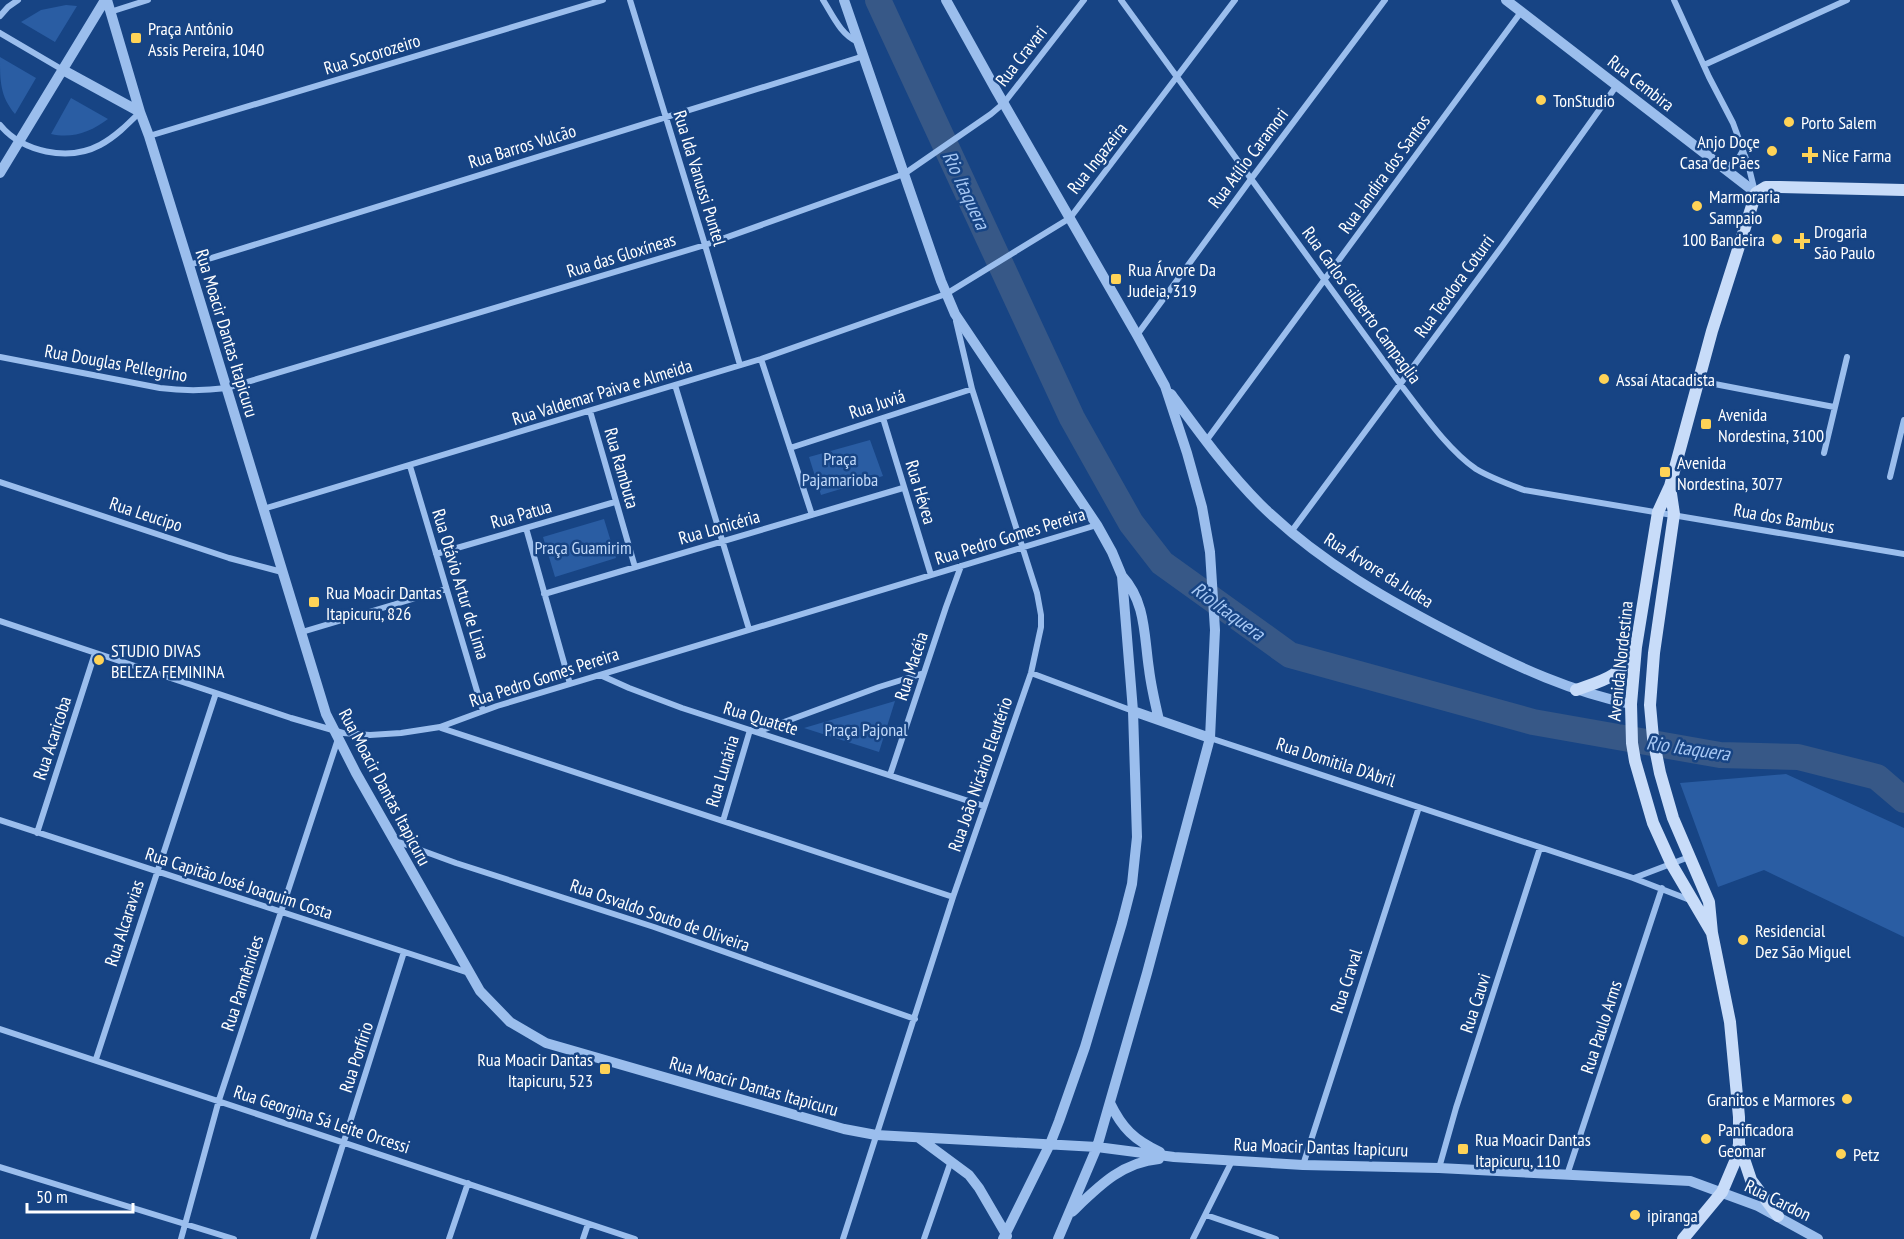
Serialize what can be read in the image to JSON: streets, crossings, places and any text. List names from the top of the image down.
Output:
{
  "streets": {
    "main road": ["Avenida Nordestina"],
    "street": [
      "Rua Socorozeiro",
      "Rua Cravari",
      "Rua Cembira",
      "Rua Barros Vulcão",
      "Rua Ingazeira",
      "Rua Atílio Caramori",
      "Rua Jandira dos Santos",
      "Rua Ida Vanussi Puntel",
      "Rua das Gloxíneas",
      "Rua Teodora Coturri",
      "Rua Carlos Gilberto Campaglia",
      "Rua Moacir Dantas Itapicuru",
      "Rua Douglas Pellegrino",
      "Rua Valdemar Paiva e Almeida",
      "Rua Juviá",
      "Rua Rambuta",
      "Rua Hévea",
      "Rua Leucipo",
      "Rua Patua",
      "Rua dos Bambus",
      "Rua Lonicéria",
      "Rua Pedro Gomes Pereira",
      "Rua Árvore da Judea",
      "Rua Otávio Artur de Lima",
      "Rua Macéia",
      "Rua Quatete",
      "Rua Acaricoba",
      "Rua Domitila D'Abril",
      "Rua Lunária",
      "Rua João Nicário Eleutério",
      "Rua Capitão José Joaquim Costa",
      "Rua Osvaldo Souto de Oliveira",
      "Rua Alcaravias",
      "Rua Craval",
      "Rua Parmênides",
      "Rua Cauvi",
      "Rua Paulo Arms",
      "Rua Porfírio",
      "Rua Georgina Sá Leite Orcessi",
      "Rua Cardon"
    ]
  },
  "crossings": [
    ["Rua Socorozeiro", "Rua Moacir Dantas Itapicuru"],
    ["Rua Cravari", "Rua das Gloxíneas"],
    ["Rua Cembira", "Rua Jandira dos Santos"],
    ["Rua Cembira", "Rua Teodora Coturri"],
    ["Rua Cembira", "Avenida Nordestina"],
    ["Rua Barros Vulcão", "Rua Ida Vanussi Puntel"],
    ["Rua Barros Vulcão", "Rua Moacir Dantas Itapicuru"],
    ["Rua Ingazeira", "Rua Carlos Gilberto Campaglia"],
    ["Rua Ingazeira", "Rua Valdemar Paiva e Almeida"],
    ["Rua Atílio Caramori", "Rua Carlos Gilberto Campaglia"],
    ["Rua Jandira dos Santos", "Rua Carlos Gilberto Campaglia"],
    ["Rua Jandira dos Santos", "Rua Árvore da Judea"],
    ["Rua Ida Vanussi Puntel", "Rua das Gloxíneas"],
    ["Rua Ida Vanussi Puntel", "Rua Valdemar Paiva e Almeida"],
    ["Rua das Gloxíneas", "Rua Moacir Dantas Itapicuru"],
    ["Rua das Gloxíneas", "Rua Douglas Pellegrino"],
    ["Rua Teodora Coturri", "Rua Carlos Gilberto Campaglia"],
    ["Rua Teodora Coturri", "Rua Árvore da Judea"],
    ["Rua Carlos Gilberto Campaglia", "Rua dos Bambus"],
    ["Rua Carlos Gilberto Campaglia", "Avenida Nordestina"],
    ["Rua Moacir Dantas Itapicuru", "Rua Douglas Pellegrino"],
    ["Rua Moacir Dantas Itapicuru", "Rua Valdemar Paiva e Almeida"],
    ["Rua Moacir Dantas Itapicuru", "Rua Leucipo"],
    ["Rua Moacir Dantas Itapicuru", "Rua Pedro Gomes Pereira"],
    ["Rua Moacir Dantas Itapicuru", "Avenida Nordestina"],
    ["Rua Moacir Dantas Itapicuru", "Rua João Nicário Eleutério"],
    ["Rua Moacir Dantas Itapicuru", "Rua Capitão José Joaquim Costa"],
    ["Rua Moacir Dantas Itapicuru", "Rua Osvaldo Souto de Oliveira"],
    ["Rua Moacir Dantas Itapicuru", "Rua Craval"],
    ["Rua Moacir Dantas Itapicuru", "Rua Parmênides"],
    ["Rua Moacir Dantas Itapicuru", "Rua Cauvi"],
    ["Rua Moacir Dantas Itapicuru", "Rua Paulo Arms"],
    ["Rua Moacir Dantas Itapicuru", "Rua Cardon"],
    ["Rua Valdemar Paiva e Almeida", "Rua Rambuta"],
    ["Rua Valdemar Paiva e Almeida", "Rua Otávio Artur de Lima"],
    ["Rua Juviá", "Rua Hévea"],
    ["Rua Juviá", "Rua João Nicário Eleutério"],
    ["Rua Rambuta", "Rua Patua"],
    ["Rua Rambuta", "Rua Lonicéria"],
    ["Rua Hévea", "Rua Lonicéria"],
    ["Rua Hévea", "Rua Pedro Gomes Pereira"],
    ["Rua Patua", "Rua Otávio Artur de Lima"],
    ["Rua dos Bambus", "Avenida Nordestina"],
    ["Rua Pedro Gomes Pereira", "Rua Otávio Artur de Lima"],
    ["Rua Pedro Gomes Pereira", "Rua Macéia"],
    ["Rua Pedro Gomes Pereira", "Rua Quatete"],
    ["Rua Pedro Gomes Pereira", "Rua Acaricoba"],
    ["Rua Pedro Gomes Pereira", "Rua João Nicário Eleutério"],
    ["Rua Pedro Gomes Pereira", "Rua Alcaravias"],
    ["Rua Pedro Gomes Pereira", "Rua Parmênides"],
    ["Rua Árvore da Judea", "Avenida Nordestina"],
    ["Avenida Nordestina", "Rua Domitila D'Abril"],
    ["Avenida Nordestina", "Rua Cardon"],
    ["Rua Macéia", "Rua Quatete"],
    ["Rua Quatete", "Rua Lunária"],
    ["Rua Quatete", "Rua João Nicário Eleutério"],
    ["Rua Acaricoba", "Rua Capitão José Joaquim Costa"],
    ["Rua Domitila D'Abril", "Rua João Nicário Eleutério"],
    ["Rua Domitila D'Abril", "Rua Craval"],
    ["Rua Domitila D'Abril", "Rua Cauvi"],
    ["Rua Domitila D'Abril", "Rua Paulo Arms"],
    ["Rua João Nicário Eleutério", "Rua Osvaldo Souto de Oliveira"],
    ["Rua Capitão José Joaquim Costa", "Rua Alcaravias"],
    ["Rua Capitão José Joaquim Costa", "Rua Parmênides"],
    ["Rua Capitão José Joaquim Costa", "Rua Porfírio"],
    ["Rua Alcaravias", "Rua Georgina Sá Leite Orcessi"],
    ["Rua Parmênides", "Rua Georgina Sá Leite Orcessi"],
    ["Rua Porfírio", "Rua Georgina Sá Leite Orcessi"]
  ],
  "water": ["Rio Itaquera"],
  "parks": ["Praça Pajamarioba", "Praça Guamirim", "Praça Pajonal"],
  "places": {
    "transit": [
      "Praça Antônio Assis Pereira, 1040",
      "Rua Árvore Da Judeia, 319",
      "Avenida Nordestina, 3100",
      "Avenida Nordestina, 3077",
      "Rua Moacir Dantas Itapicuru, 826",
      "Rua Moacir Dantas Itapicuru, 523",
      "Rua Moacir Dantas Itapicuru, 110"
    ],
    "other": [
      "TonStudio",
      "Porto Salem",
      "Anjo Doçe Casa de Pães",
      "Marmoraria Sampaio",
      "100 Bandeira",
      "Assaí Atacadista",
      "STUDIO DIVAS BELEZA FEMININA",
      "Residencial Dez São Miguel",
      "Granitos e Marmores",
      "Panificadora Geomar",
      "Petz",
      "ipiranga"
    ],
    "health": ["Nice Farma", "Drogaria São Paulo"]
  },
  "scale_bar": "50 m"
}
